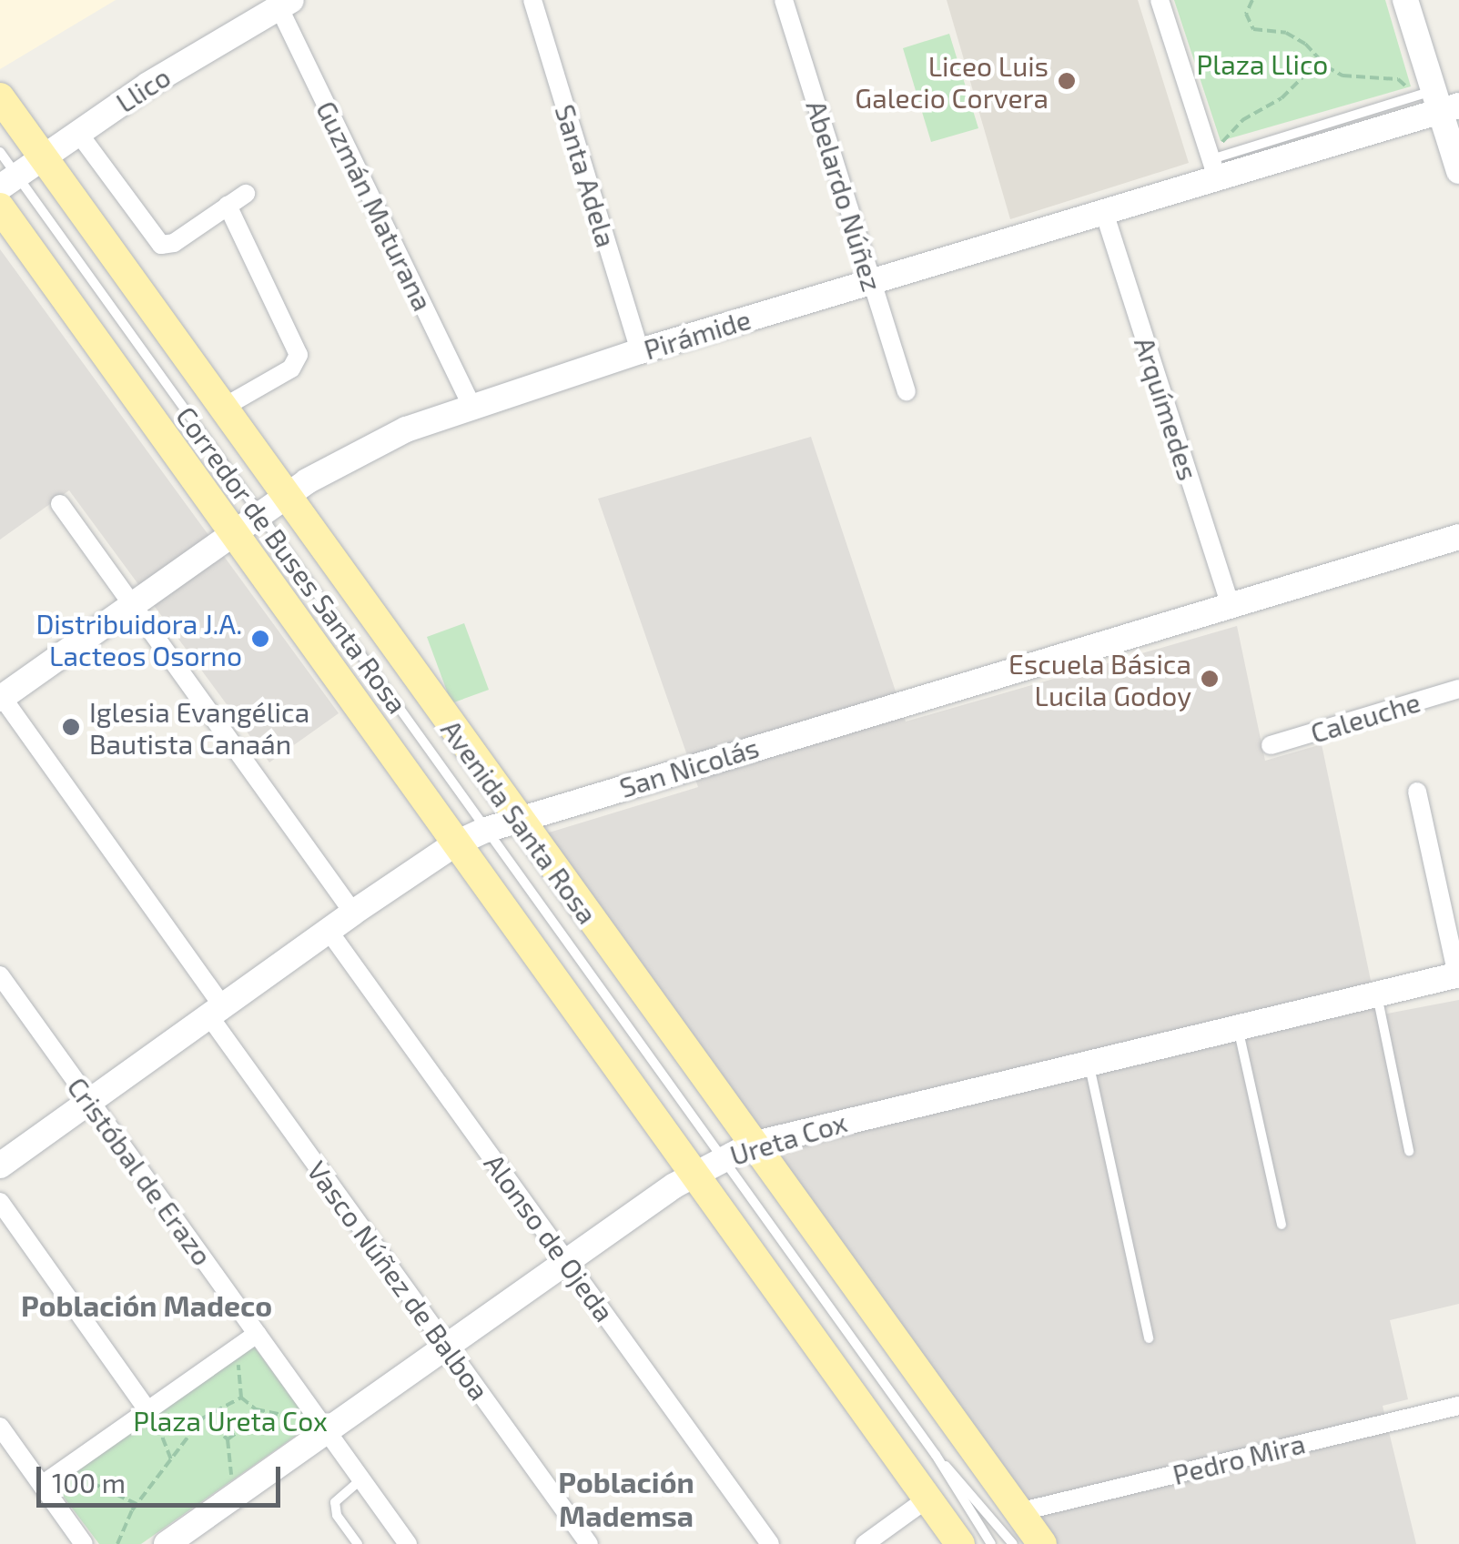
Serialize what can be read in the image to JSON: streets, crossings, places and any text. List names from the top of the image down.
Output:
{
  "streets": {
    "main road": ["Avenida Santa Rosa"],
    "street": [
      "Llico",
      "Santa Adela",
      "Abelardo Núñez",
      "Guzmán Maturana",
      "Pirámide",
      "Arquímedes",
      "Caleuche",
      "San Nicolás",
      "Ureta Cox",
      "Cristóbal de Erazo",
      "Alonso de Ojeda",
      "Vasco Núñez de Balboa",
      "Pedro Mira"
    ],
    "lane": ["Corredor de Buses Santa Rosa"]
  },
  "crossings": [
    ["Llico", "Guzmán Maturana"],
    ["Llico", "Corredor de Buses Santa Rosa"],
    ["Llico", "Avenida Santa Rosa"],
    ["Santa Adela", "Pirámide"],
    ["Abelardo Núñez", "Pirámide"],
    ["Guzmán Maturana", "Pirámide"],
    ["Pirámide", "Arquímedes"],
    ["Pirámide", "Corredor de Buses Santa Rosa"],
    ["Pirámide", "Avenida Santa Rosa"],
    ["Pirámide", "Vasco Núñez de Balboa"],
    ["Arquímedes", "San Nicolás"],
    ["Corredor de Buses Santa Rosa", "San Nicolás"],
    ["Corredor de Buses Santa Rosa", "Ureta Cox"],
    ["San Nicolás", "Avenida Santa Rosa"],
    ["San Nicolás", "Cristóbal de Erazo"],
    ["San Nicolás", "Alonso de Ojeda"],
    ["San Nicolás", "Vasco Núñez de Balboa"],
    ["Avenida Santa Rosa", "Ureta Cox"],
    ["Avenida Santa Rosa", "Pedro Mira"],
    ["Ureta Cox", "Cristóbal de Erazo"],
    ["Ureta Cox", "Alonso de Ojeda"],
    ["Ureta Cox", "Vasco Núñez de Balboa"]
  ],
  "districts": ["Población Madeco", "Población Mademsa"],
  "parks": ["Plaza Llico", "Plaza Ureta Cox"],
  "places": [
    "Liceo Luis Galecio Corvera",
    "Distribuidora J.A. Lacteos Osorno",
    "Escuela Básica Lucila Godoy",
    "Iglesia Evangélica Bautista Canaán"
  ],
  "scale_bar": "100 m"
}
